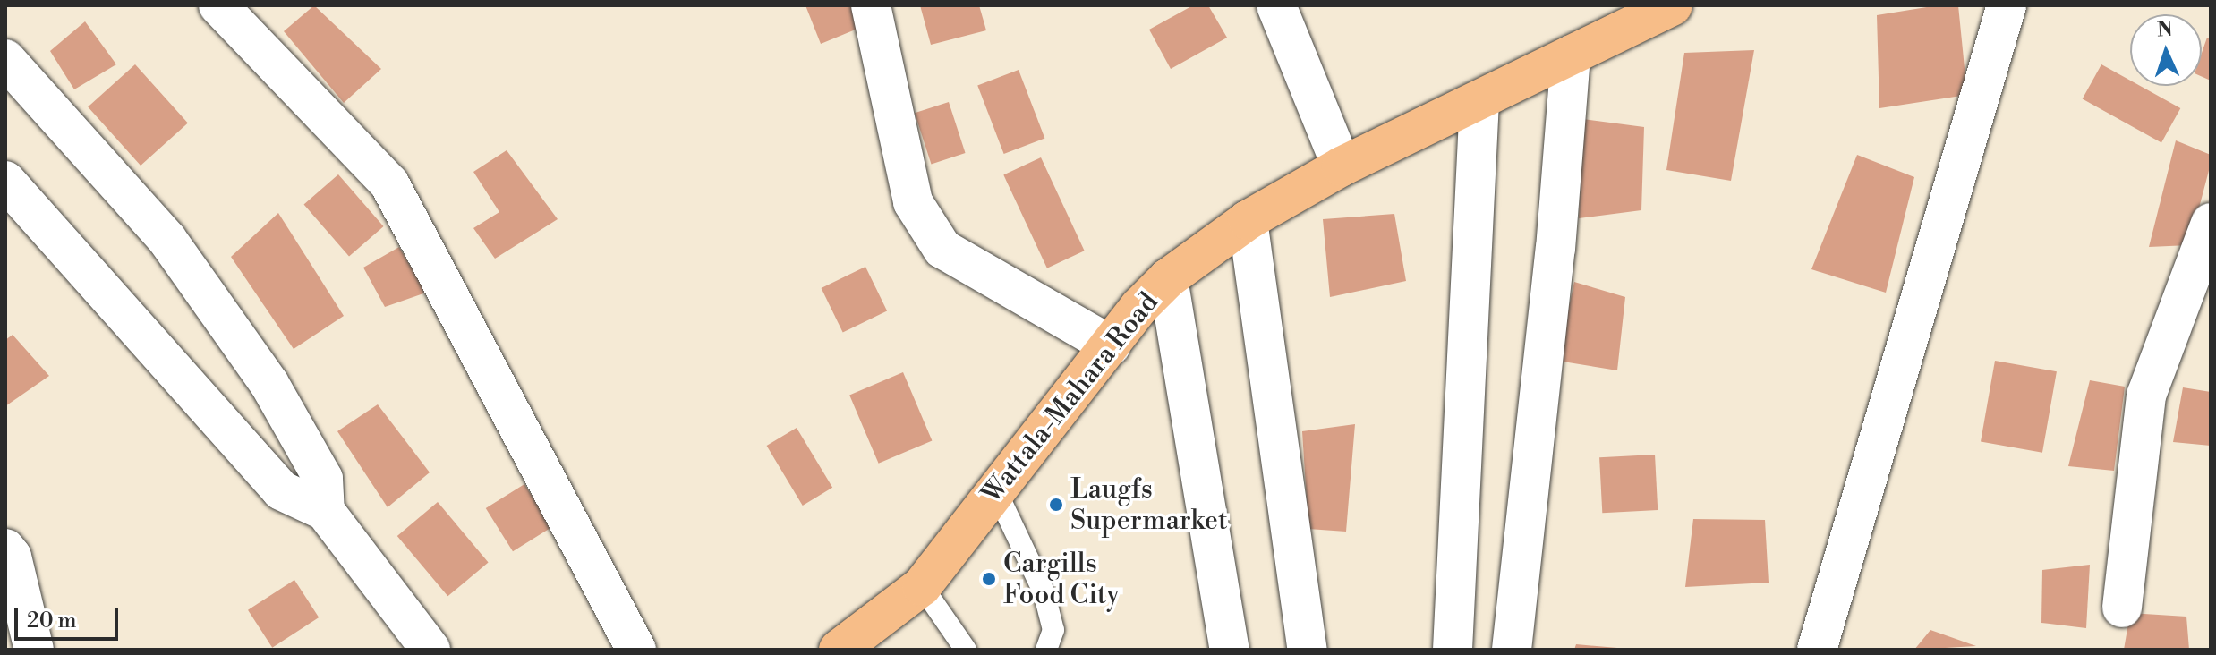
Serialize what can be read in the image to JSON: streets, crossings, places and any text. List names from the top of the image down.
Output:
{
  "streets": {
    "main road": ["Wattala-Mahara Road"]
  },
  "places": ["Laugfs Supermarket", "Cargills Food City"],
  "scale_bar": "20 m",
  "north": "top"
}
